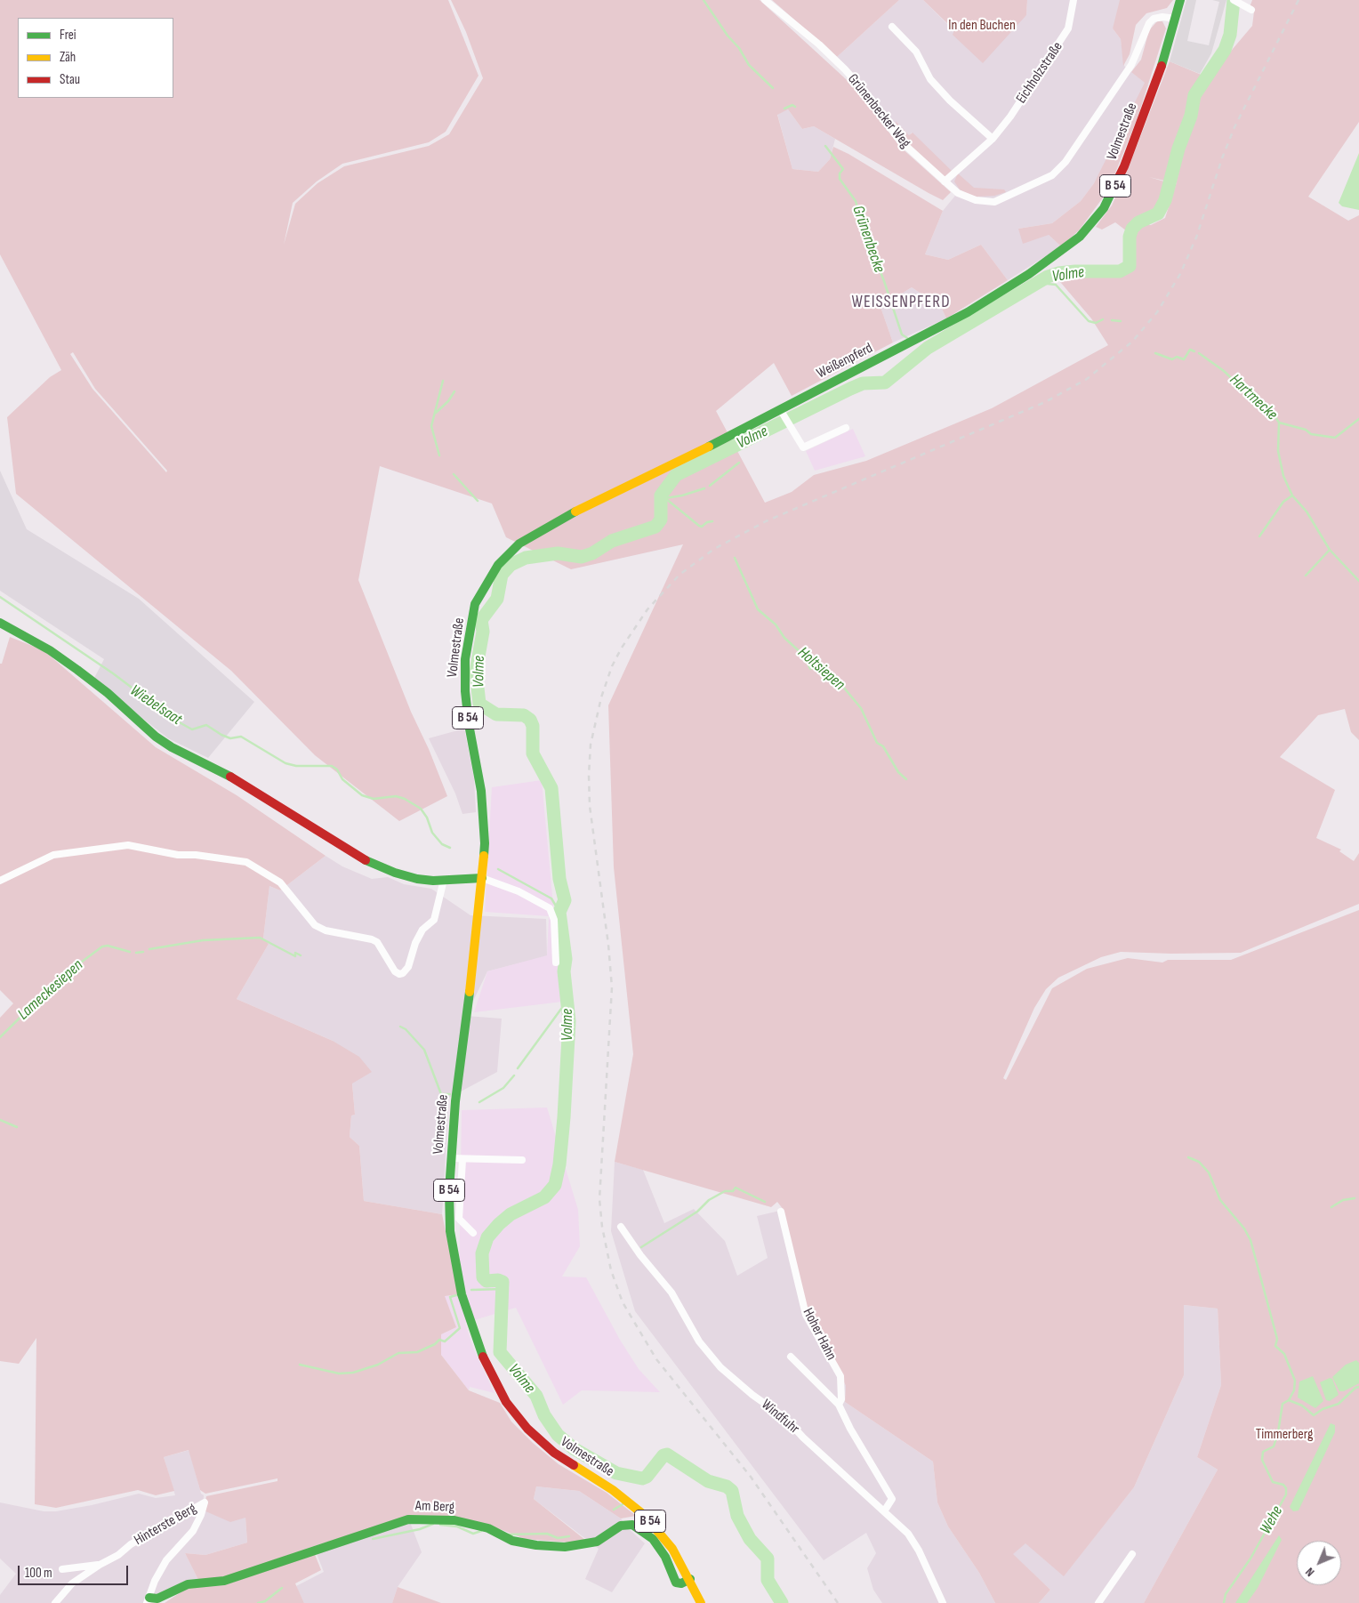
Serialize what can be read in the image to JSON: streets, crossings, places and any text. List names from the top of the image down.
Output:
{
  "streets": {
    "main road": [
      "Volmestraße",
      "B 54",
      "Weißenpferd",
      "Am Berg"
    ],
    "street": [
      "Eichholzstraße",
      "Grünenbecker Weg",
      "Hoher Hahn",
      "Windfuhr",
      "Hinterste Berg"
    ]
  },
  "crossings": [
    ["Eichholzstraße", "Grünenbecker Weg"],
    ["Grünenbecker Weg", "Volmestraße"],
    ["Volmestraße", "Weißenpferd"],
    ["Volmestraße", "Am Berg"],
    ["Hoher Hahn", "Windfuhr"],
    ["Am Berg", "Hinterste Berg"]
  ],
  "districts": ["WEISSENPFERD"],
  "water": [
    "Grünenbecke",
    "Volme",
    "Hartmecke",
    "Holtsiepen",
    "Wiebelsaat",
    "Lameckesiepen",
    "Wehe"
  ],
  "parks": ["In den Buchen", "Timmerberg"],
  "legend": ["Frei", "Zäh", "Stau"],
  "scale_bar": "100 m",
  "north": "bottom left"
}
